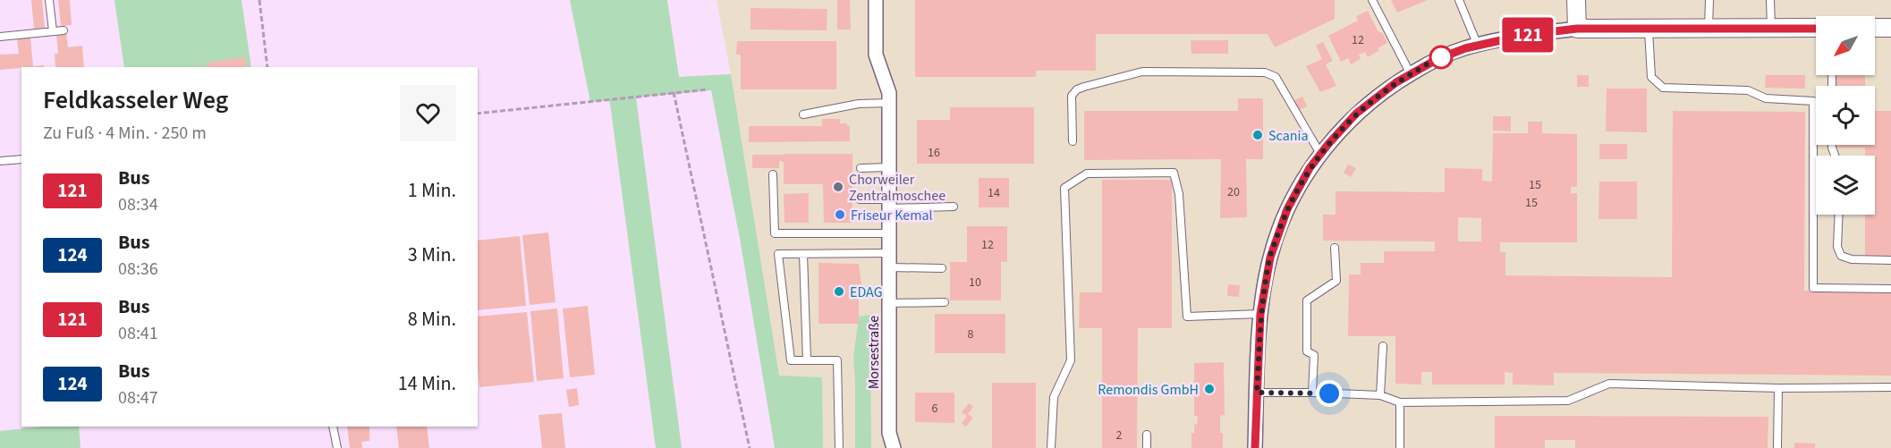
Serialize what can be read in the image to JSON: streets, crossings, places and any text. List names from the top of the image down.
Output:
{
  "streets": {
    "street": ["Morsestraße"]
  },
  "places": [
    "Scania",
    "Chorweiler Zentralmoschee",
    "Friseur Kemal",
    "EDAG",
    "Remondis GmbH"
  ],
  "lines": ["bus line 121"],
  "house_numbers": [
    "12",
    "16",
    "15",
    "20",
    "14",
    "15",
    "12",
    "10",
    "8",
    "6",
    "2"
  ],
  "north": "bottom left",
  "page": {
    "on_map": "121",
    "heading": ["Feldkasseler Weg", "Zu Fuß · 4 Min. · 250 m"],
    "list": [
      {
        "mark": "121",
        "name": "Bus",
        "note": "08:34",
        "value": "1 Min."
      },
      {
        "mark": "124",
        "name": "Bus",
        "note": "08:36",
        "value": "3 Min."
      },
      {
        "mark": "121",
        "name": "Bus",
        "note": "08:41",
        "value": "8 Min."
      },
      {
        "mark": "124",
        "name": "Bus",
        "note": "08:47",
        "value": "14 Min."
      }
    ]
  }
}
